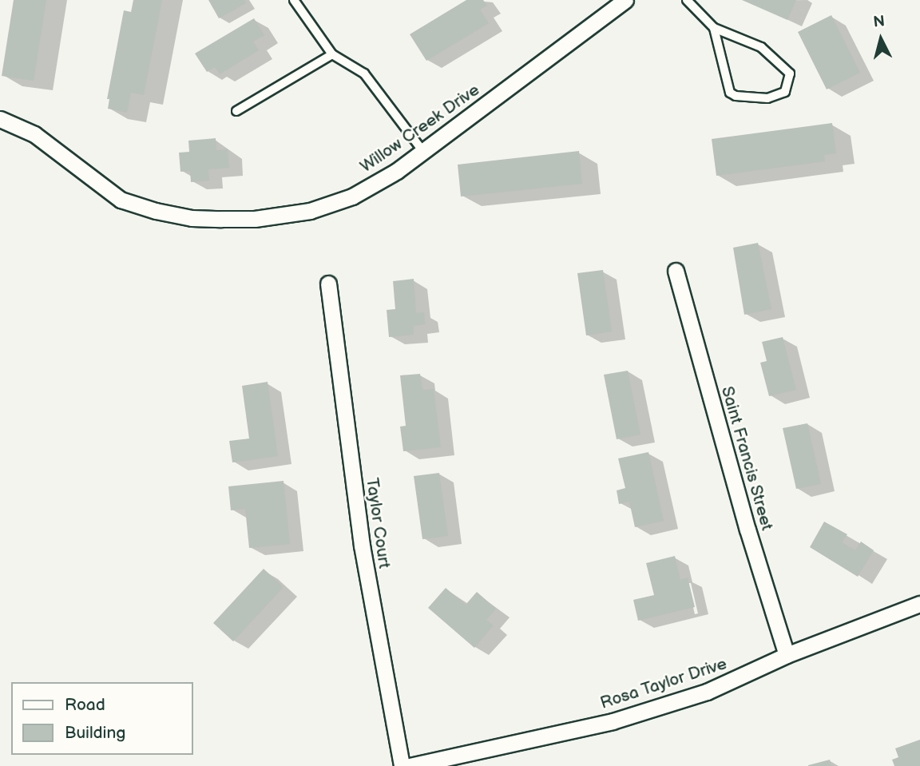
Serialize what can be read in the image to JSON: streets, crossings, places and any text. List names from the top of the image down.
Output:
{
  "streets": {
    "street": [
      "Willow Creek Drive",
      "Saint Francis Street",
      "Taylor Court",
      "Rosa Taylor Drive"
    ]
  },
  "crossings": [
    ["Saint Francis Street", "Rosa Taylor Drive"]
  ],
  "legend": ["Road", "Building"],
  "north": "top"
}
